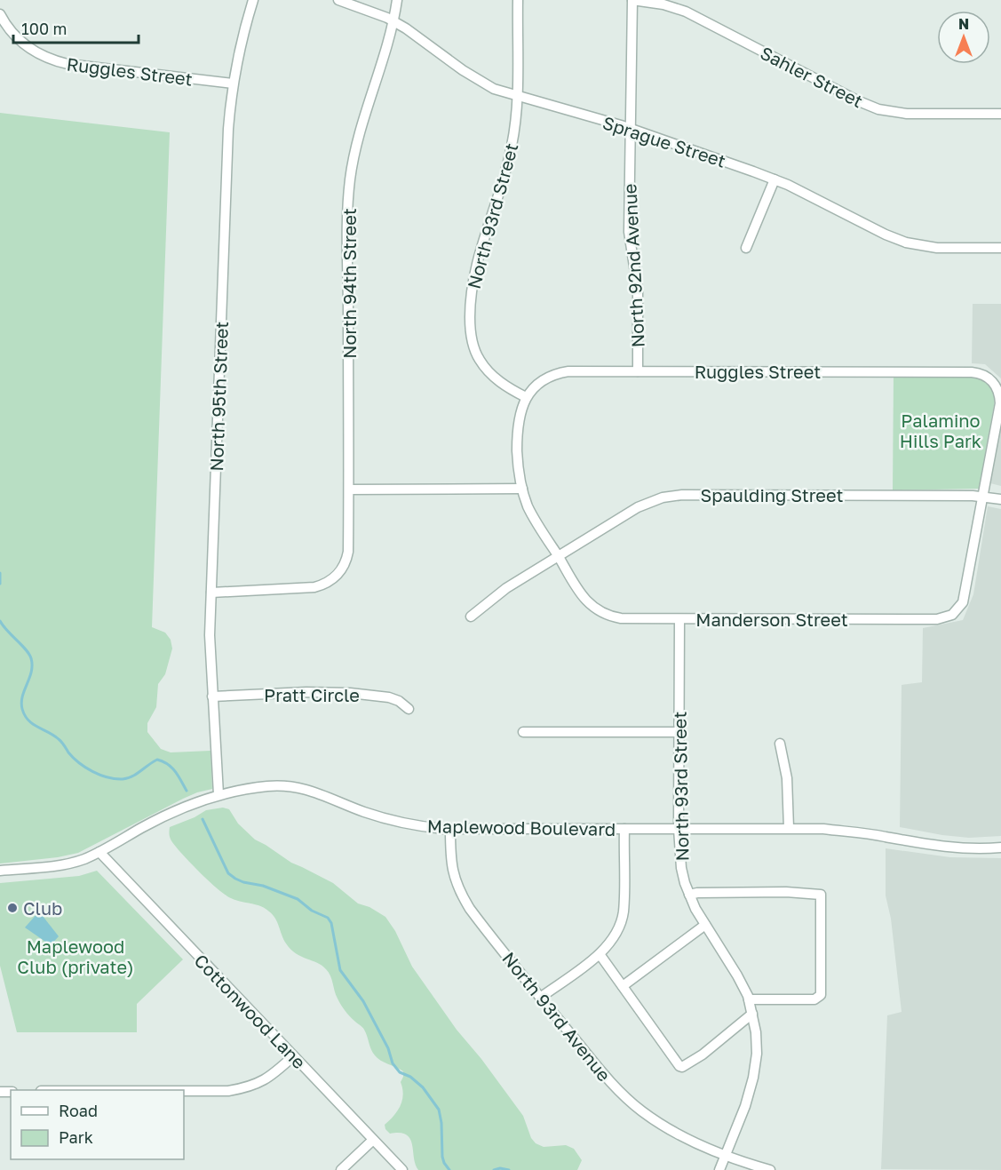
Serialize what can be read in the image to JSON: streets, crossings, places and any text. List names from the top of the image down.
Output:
{
  "streets": {
    "street": [
      "Ruggles Street",
      "Sahler Street",
      "Sprague Street",
      "North 93rd Street",
      "North 92nd Avenue",
      "North 94th Street",
      "North 95th Street",
      "Spaulding Street",
      "Manderson Street",
      "Pratt Circle",
      "Maplewood Boulevard",
      "Cottonwood Lane",
      "North 93rd Avenue"
    ]
  },
  "crossings": [
    ["Ruggles Street", "North 93rd Street"],
    ["Ruggles Street", "North 92nd Avenue"],
    ["Ruggles Street", "North 95th Street"],
    ["Ruggles Street", "Spaulding Street"],
    ["Ruggles Street", "Manderson Street"],
    ["Sahler Street", "North 92nd Avenue"],
    ["Sprague Street", "North 93rd Street"],
    ["Sprague Street", "North 92nd Avenue"],
    ["Sprague Street", "North 94th Street"],
    ["North 93rd Street", "Manderson Street"],
    ["North 93rd Street", "Maplewood Boulevard"],
    ["North 93rd Street", "North 93rd Avenue"],
    ["North 94th Street", "North 95th Street"],
    ["North 95th Street", "Pratt Circle"],
    ["North 95th Street", "Maplewood Boulevard"],
    ["Spaulding Street", "Manderson Street"],
    ["Maplewood Boulevard", "Cottonwood Lane"],
    ["Maplewood Boulevard", "North 93rd Avenue"]
  ],
  "parks": ["Palamino Hills Park", "Maplewood Club (private)"],
  "places": ["Club"],
  "legend": ["Road", "Park"],
  "scale_bar": "100 m",
  "north": "top"
}
